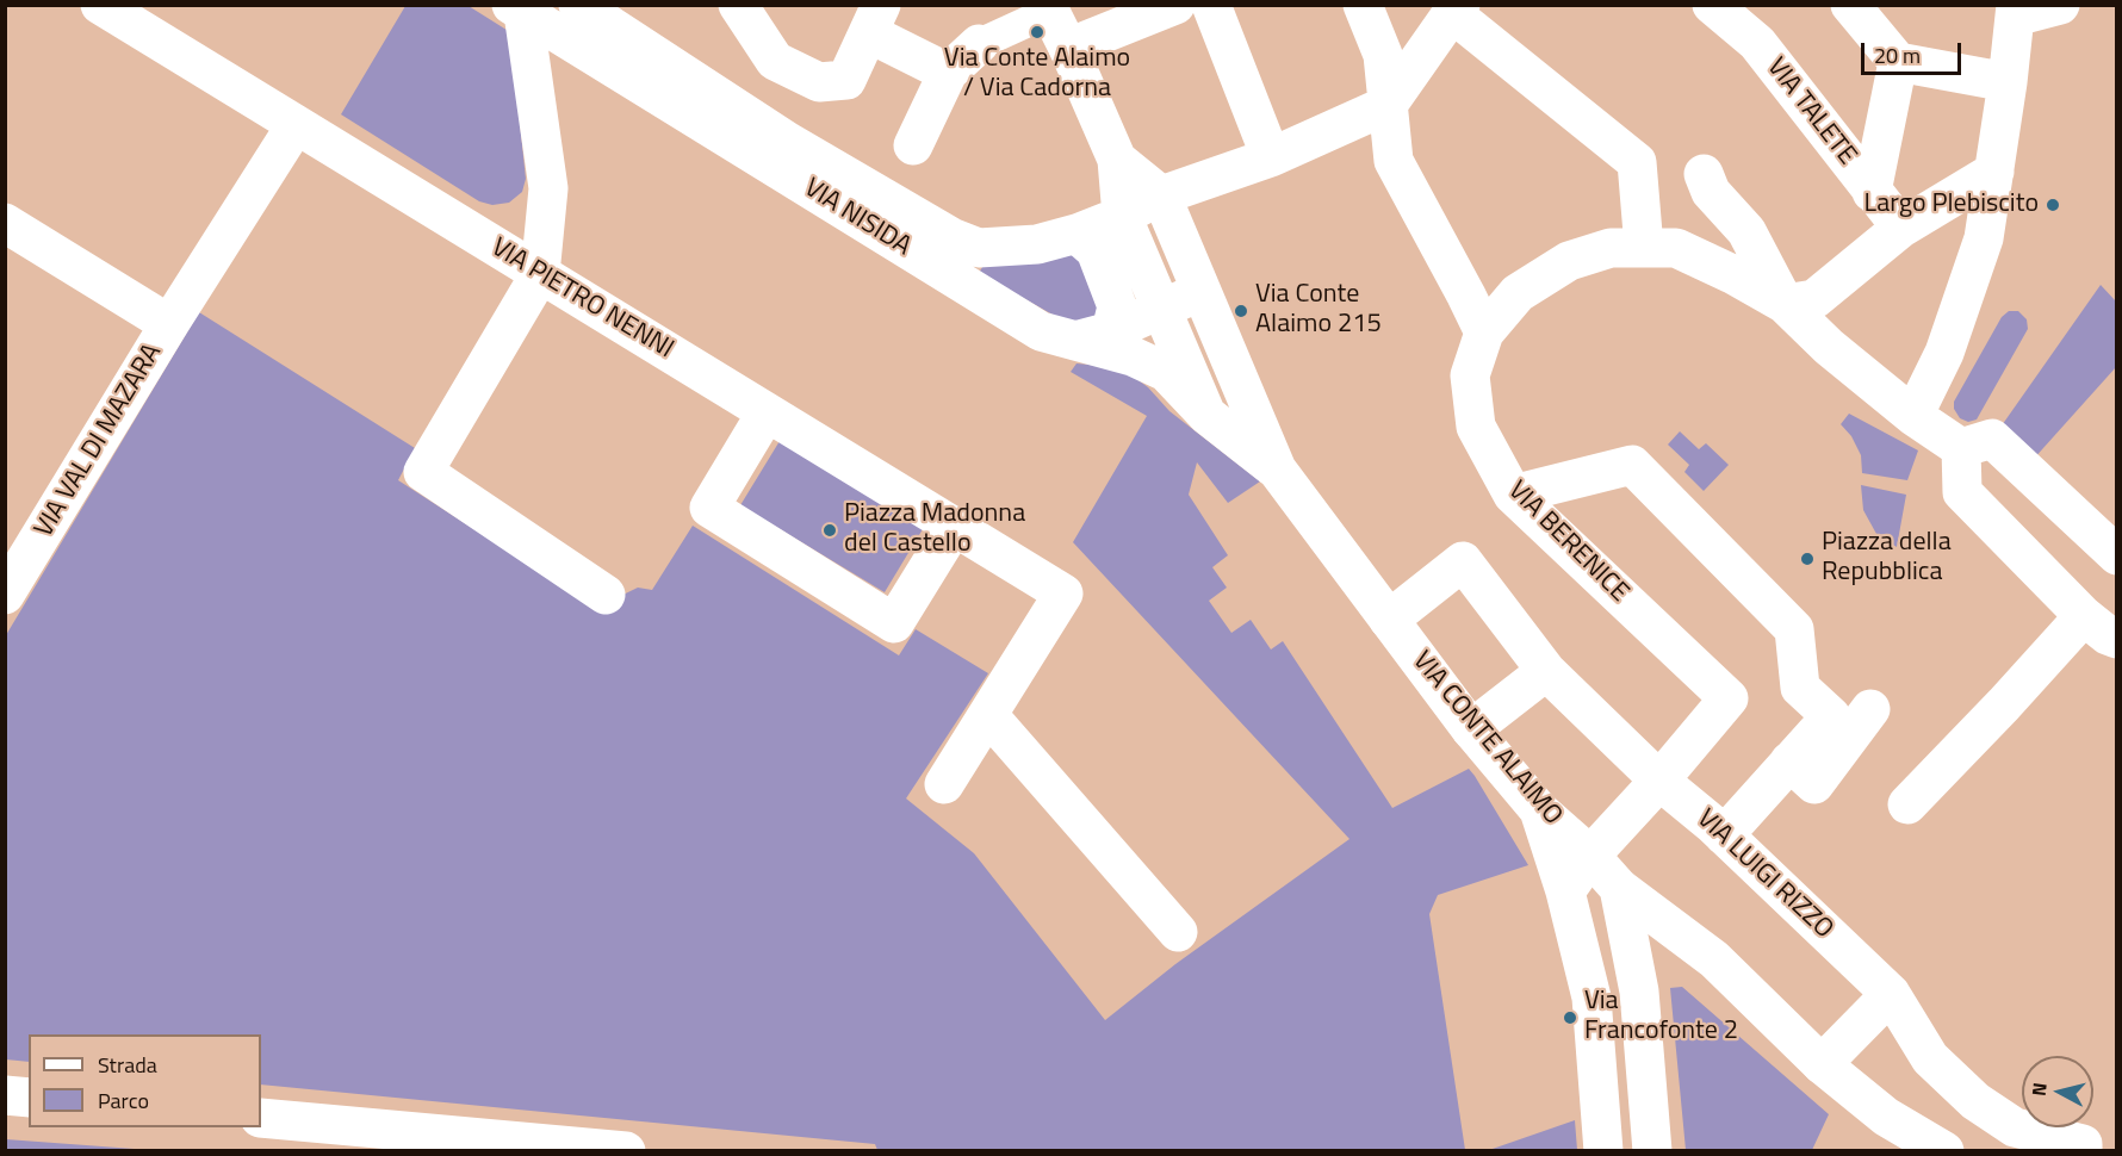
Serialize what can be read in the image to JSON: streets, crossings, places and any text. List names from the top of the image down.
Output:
{
  "streets": {
    "street": [
      "VIA TALETE",
      "VIA NISIDA",
      "VIA PIETRO NENNI",
      "VIA VAL DI MAZARA",
      "VIA BERENICE",
      "VIA CONTE ALAIMO",
      "VIA LUIGI RIZZO"
    ]
  },
  "crossings": [
    ["VIA NISIDA", "VIA CONTE ALAIMO"],
    ["VIA PIETRO NENNI", "VIA VAL DI MAZARA"],
    ["VIA BERENICE", "VIA LUIGI RIZZO"],
    ["VIA CONTE ALAIMO", "VIA LUIGI RIZZO"]
  ],
  "places": [
    "Via Conte Alaimo / Via Cadorna",
    "Largo Plebiscito",
    "Via Conte Alaimo 215",
    "Piazza Madonna del Castello",
    "Piazza della Repubblica",
    "Via Francofonte 2"
  ],
  "legend": ["Strada", "Parco"],
  "scale_bar": "20 m",
  "north": "left"
}
